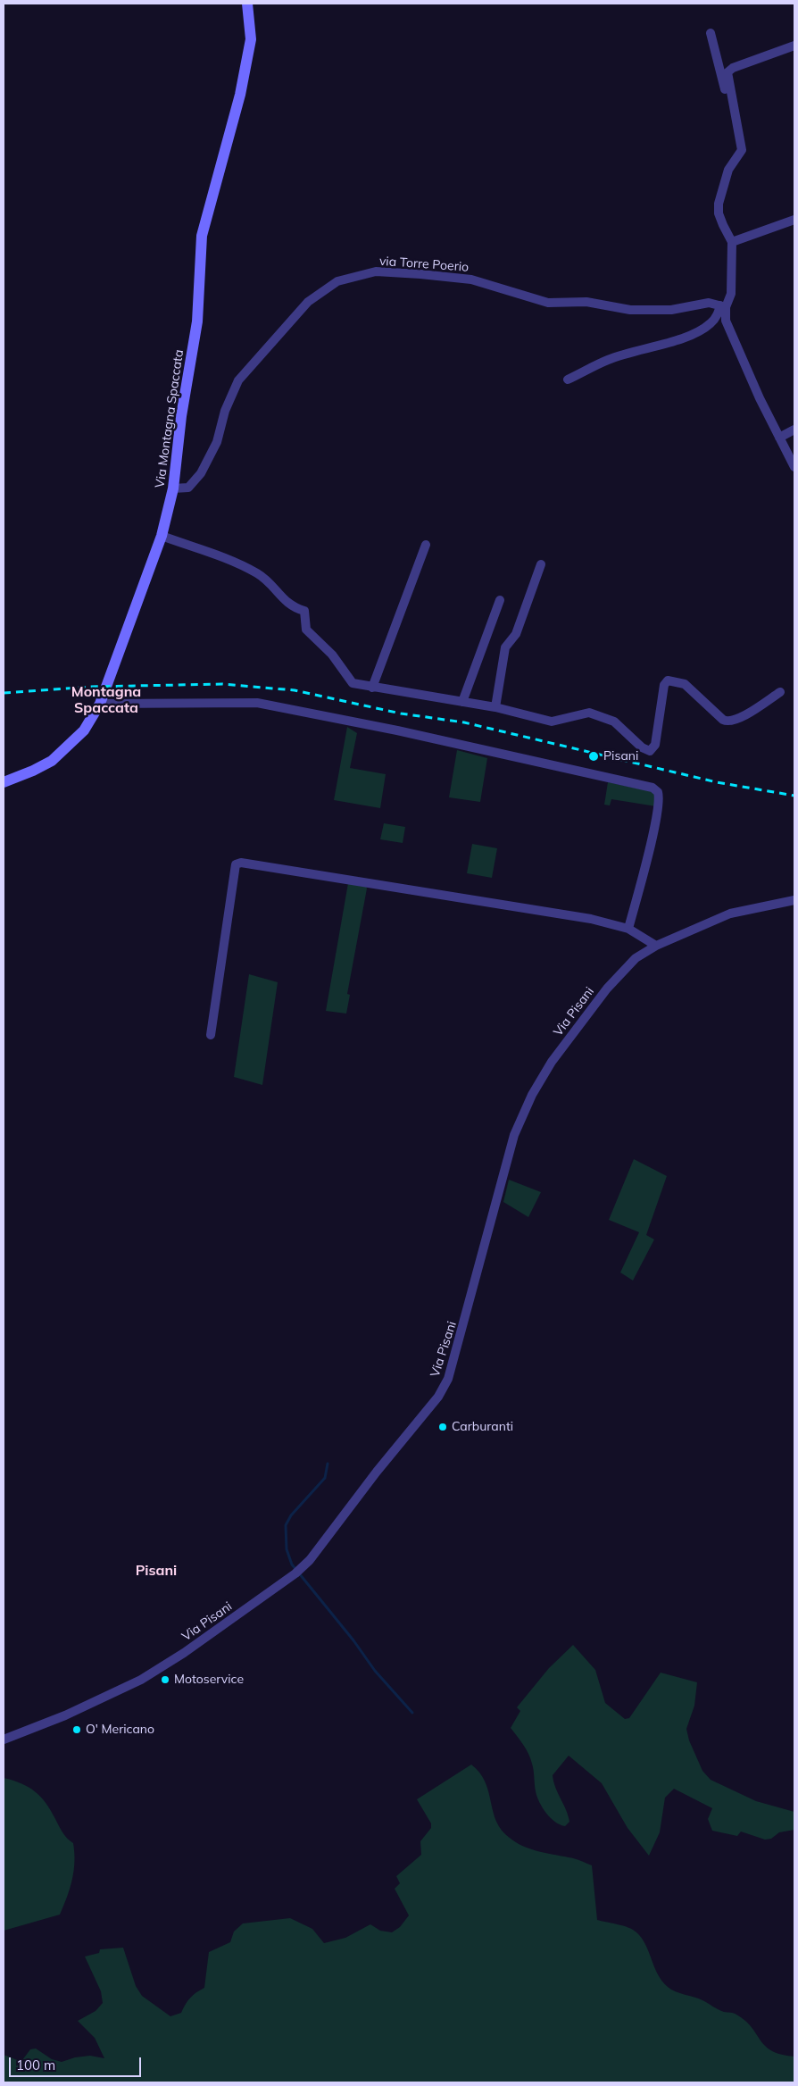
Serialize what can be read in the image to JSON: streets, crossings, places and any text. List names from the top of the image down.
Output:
{
  "streets": {
    "main road": ["Via Montagna Spaccata"],
    "street": ["via Torre Poerio", "Via Pisani"]
  },
  "crossings": [
    ["via Torre Poerio", "Via Montagna Spaccata"]
  ],
  "districts": ["Montagna Spaccata", "Pisani"],
  "places": [
    "Pisani",
    "Carburanti",
    "Motoservice",
    "O' Mericano"
  ],
  "scale_bar": "100 m"
}
